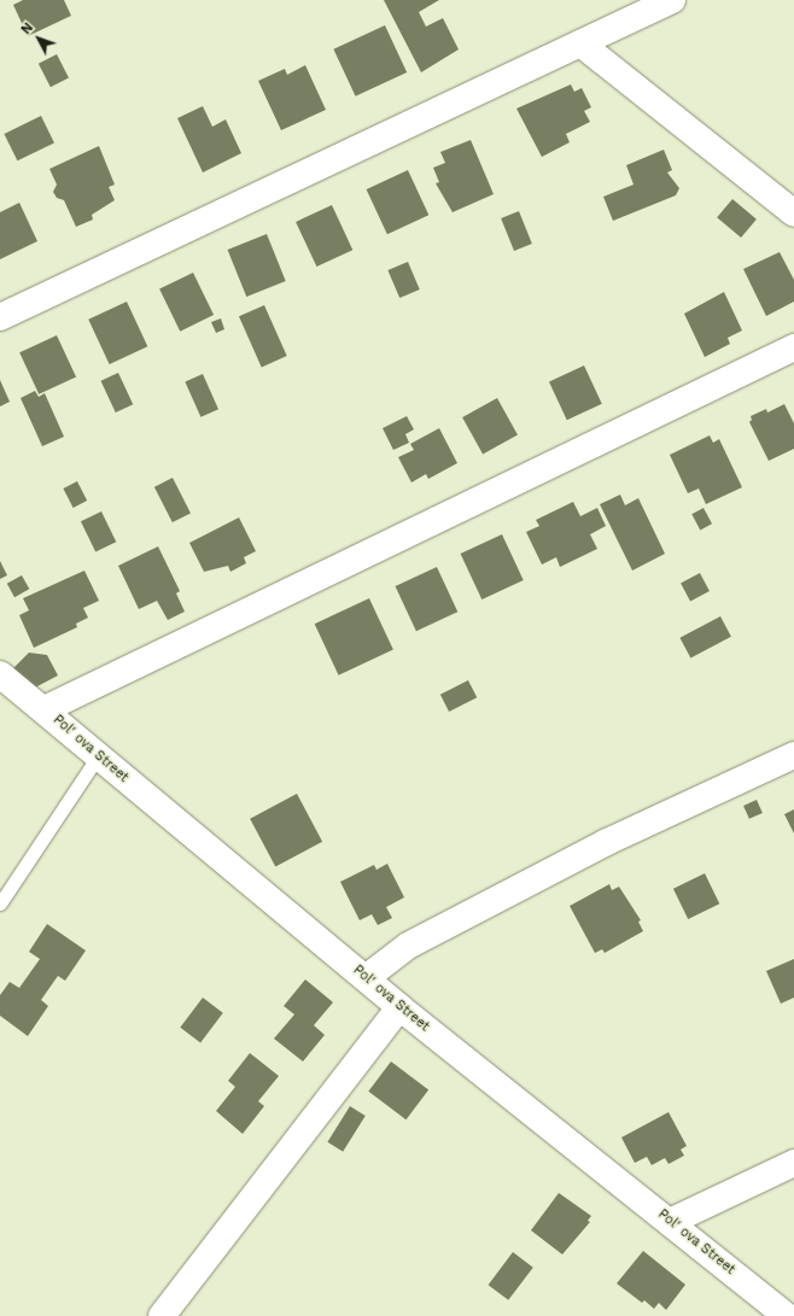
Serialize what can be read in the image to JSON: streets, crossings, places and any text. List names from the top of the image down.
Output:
{
  "streets": {
    "street": ["Polʹova Street"]
  },
  "north": "top left"
}
